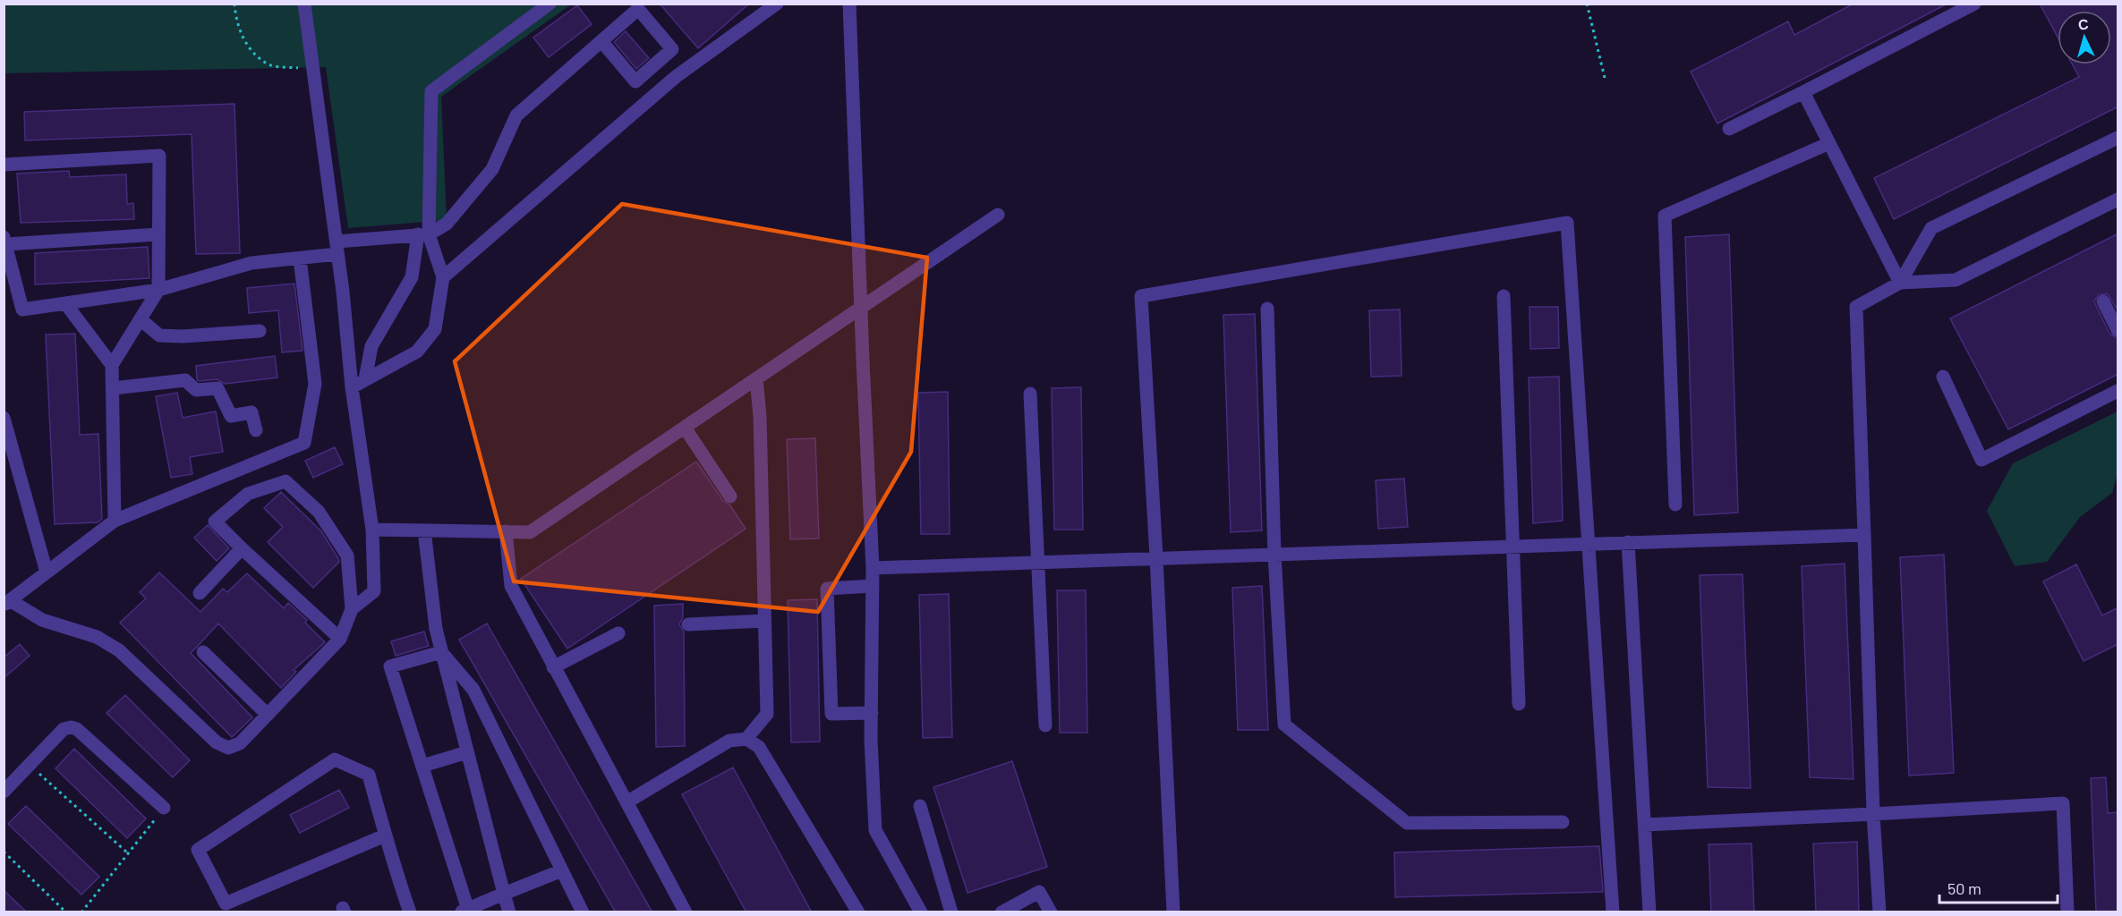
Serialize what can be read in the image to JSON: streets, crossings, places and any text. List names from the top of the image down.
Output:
{
  "scale_bar": "50 m",
  "north": "top"
}
